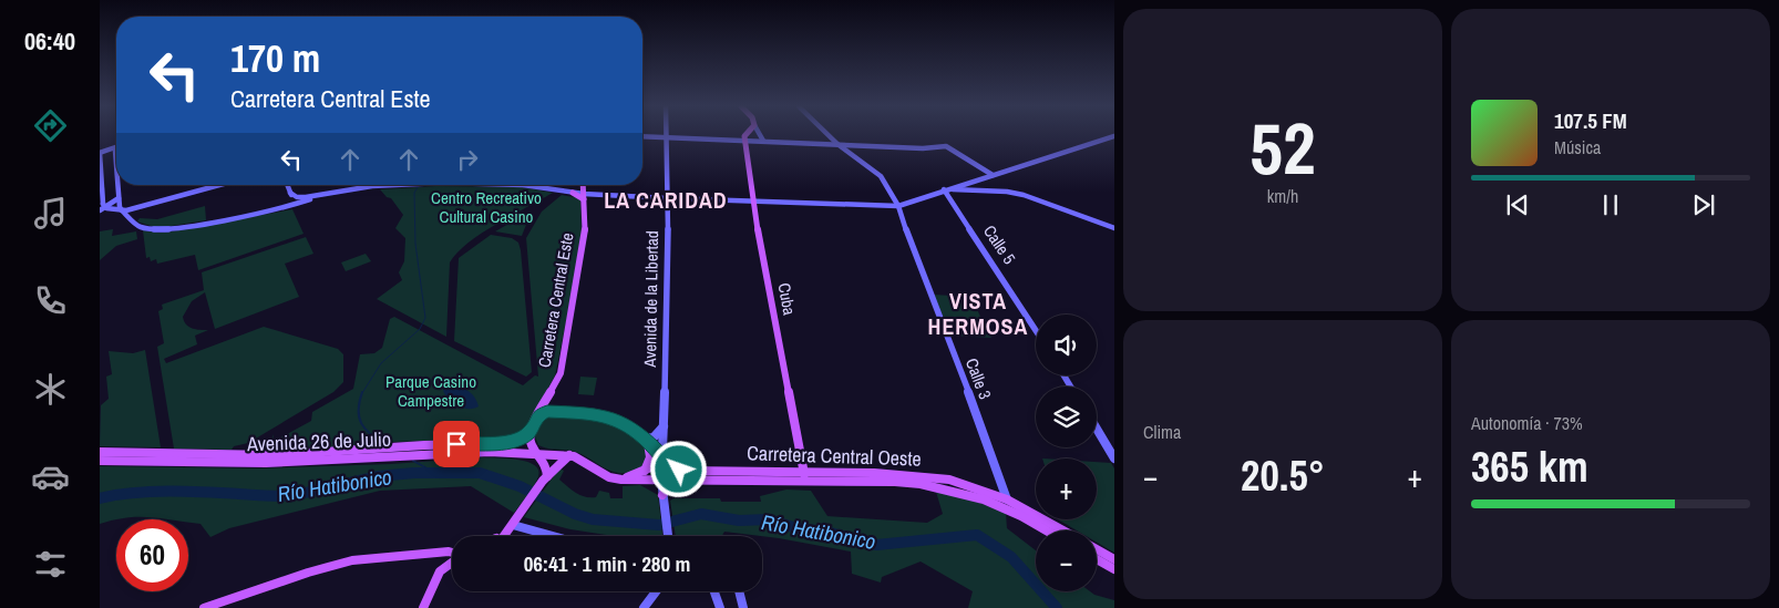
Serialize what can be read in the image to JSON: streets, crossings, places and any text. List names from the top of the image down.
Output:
{
  "streets": {
    "main road": [
      "Calle 5",
      "Avenida de la Libertad",
      "Cuba",
      "Carretera Central Este",
      "Calle 3",
      "Avenida 26 de Julio",
      "Carretera Central Oeste"
    ]
  },
  "crossings": [
    ["Avenida de la Libertad", "Carretera Central Oeste"],
    ["Cuba", "Carretera Central Oeste"],
    ["Carretera Central Este", "Avenida 26 de Julio"],
    ["Carretera Central Este", "Carretera Central Oeste"],
    ["Calle 3", "Carretera Central Oeste"]
  ],
  "districts": ["LA CARIDAD", "VISTA HERMOSA"],
  "water": ["Río Hatibonico"],
  "parks": ["Centro Recreativo Cultural Casino", "Parque Casino Campestre"],
  "page": {
    "tabs": "06:40",
    "tile": [
      ["52", "km/h"],
      "Clima",
      ["Autonomía · 73%", "365 km"]
    ],
    "turn": ["170 m", "Carretera Central Este"],
    "song": ["107.5 FM", "Música"],
    "map_buttons": ["+", "−"],
    "heat": ["−", "20.5°", "+"],
    "limit": "60",
    "trip": "06:41 · 1 min · 280 m"
  }
}
